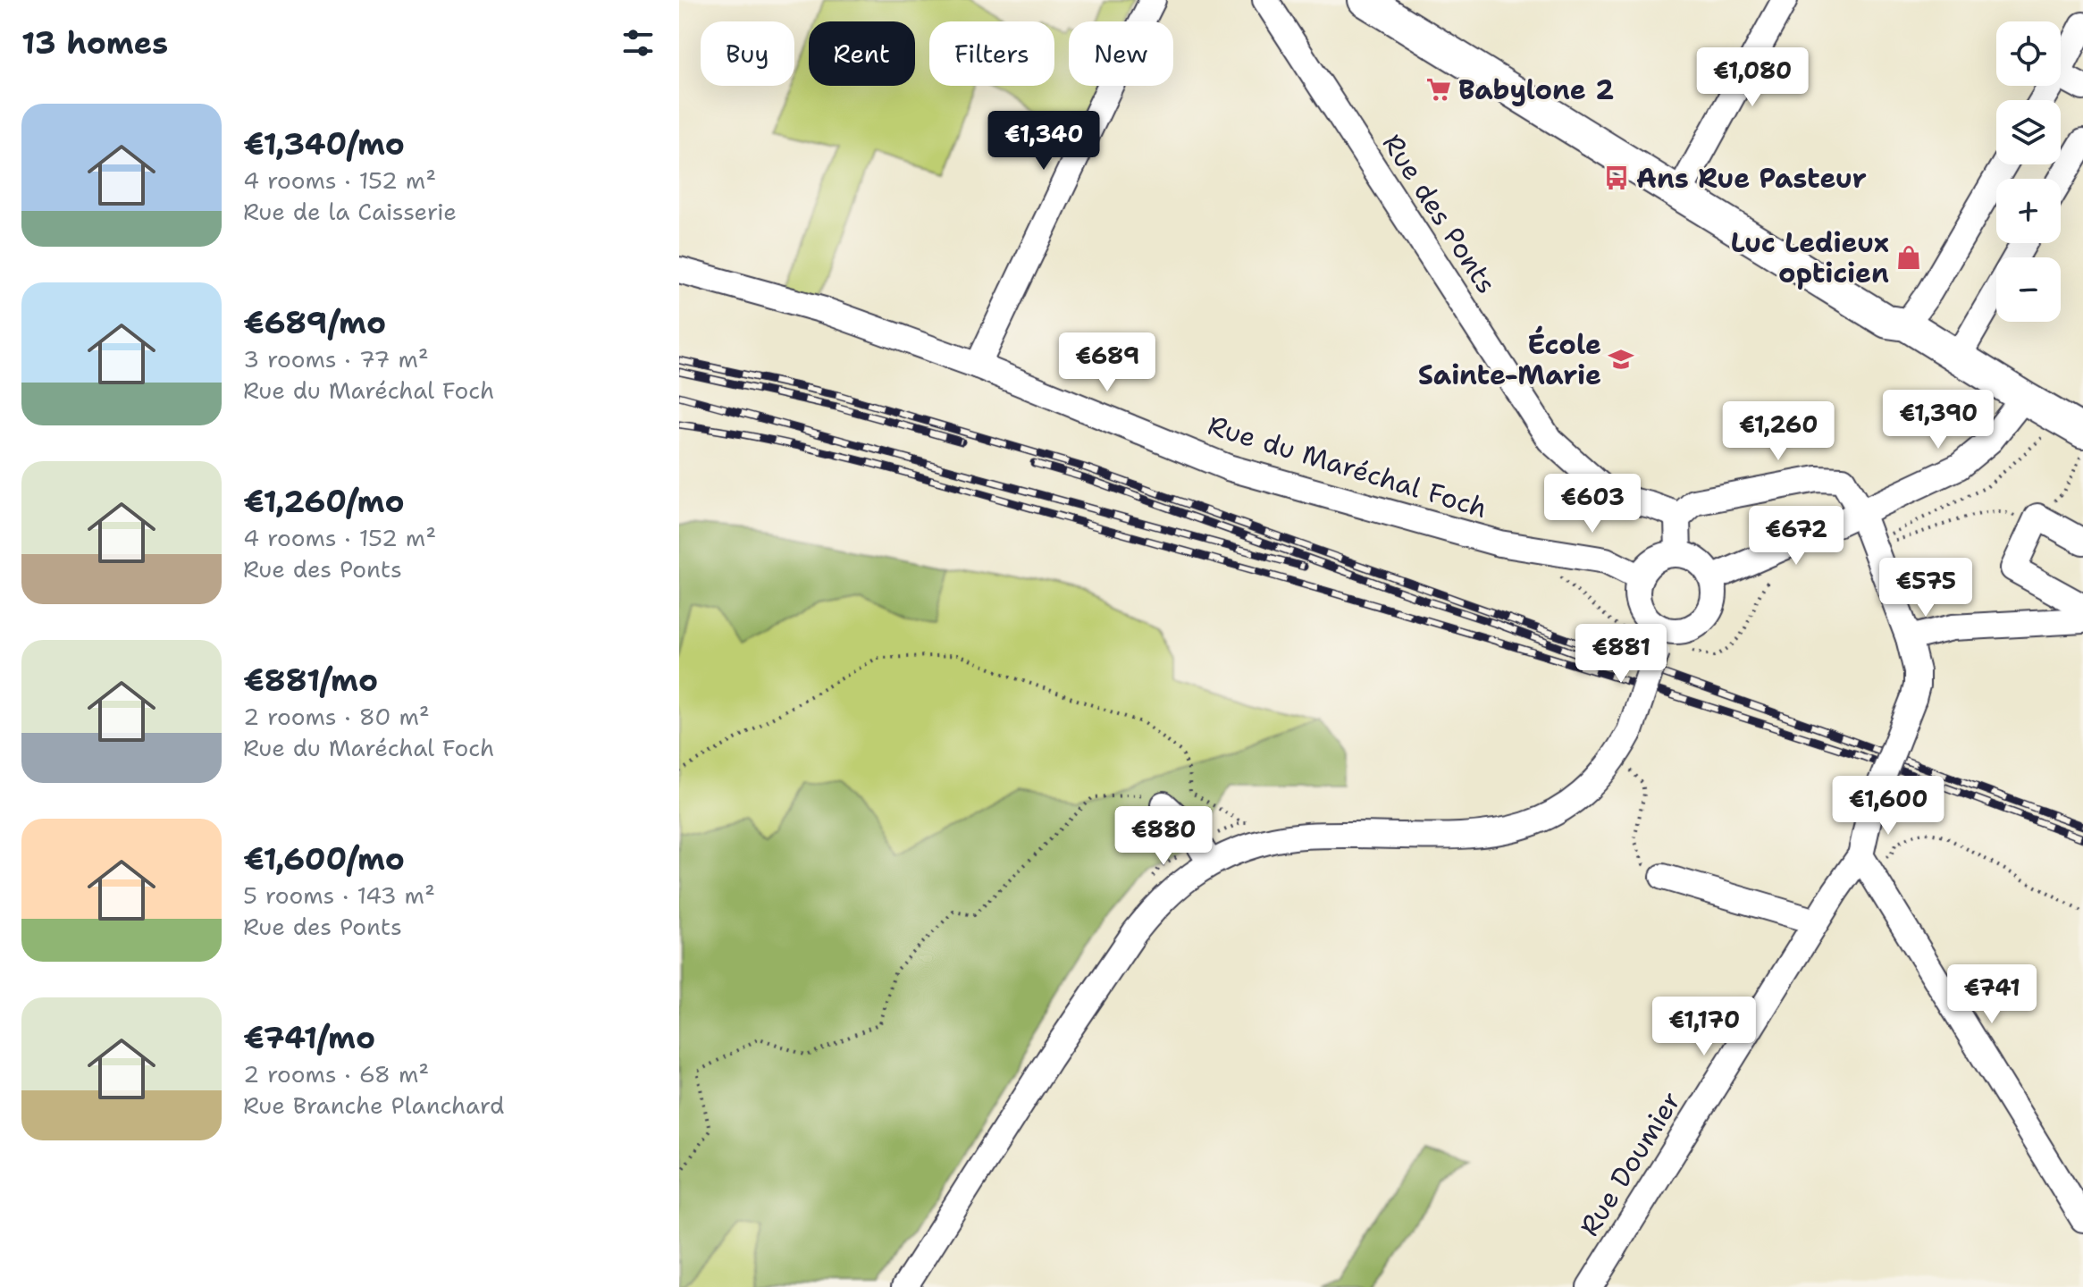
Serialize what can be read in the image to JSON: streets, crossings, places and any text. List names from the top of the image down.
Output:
{
  "streets": {
    "street": ["Rue des Ponts", "Rue du Maréchal Foch", "Rue Doumier"]
  },
  "places": {
    "supermarket": ["Babylone 2"],
    "bus stop": ["Ans Rue Pasteur"],
    "shop": ["Luc Ledieux opticien"],
    "school or university": ["École Sainte-Marie"]
  },
  "page": {
    "heading": "13 homes",
    "map_buttons": ["+", "−"],
    "chip": [
      "Buy",
      "Rent",
      "Filters",
      "New"
    ],
    "price": [
      "€1,080",
      "€1,340",
      "€689",
      "€1,390",
      "€1,260",
      "€603",
      "€672",
      "€575",
      "€881",
      "€1,600",
      "€880",
      "€741",
      "€1,170"
    ],
    "list": [
      {
        "name": "€1,340/mo",
        "note": "4 rooms · 152 m² · Rue de la Caisserie"
      },
      {
        "name": "€689/mo",
        "note": "3 rooms · 77 m² · Rue du Maréchal Foch"
      },
      {
        "name": "€1,260/mo",
        "note": "4 rooms · 152 m² · Rue des Ponts"
      },
      {
        "name": "€881/mo",
        "note": "2 rooms · 80 m² · Rue du Maréchal Foch"
      },
      {
        "name": "€1,600/mo",
        "note": "5 rooms · 143 m² · Rue des Ponts"
      },
      {
        "name": "€741/mo",
        "note": "2 rooms · 68 m² · Rue Branche Planchard"
      }
    ]
  }
}
